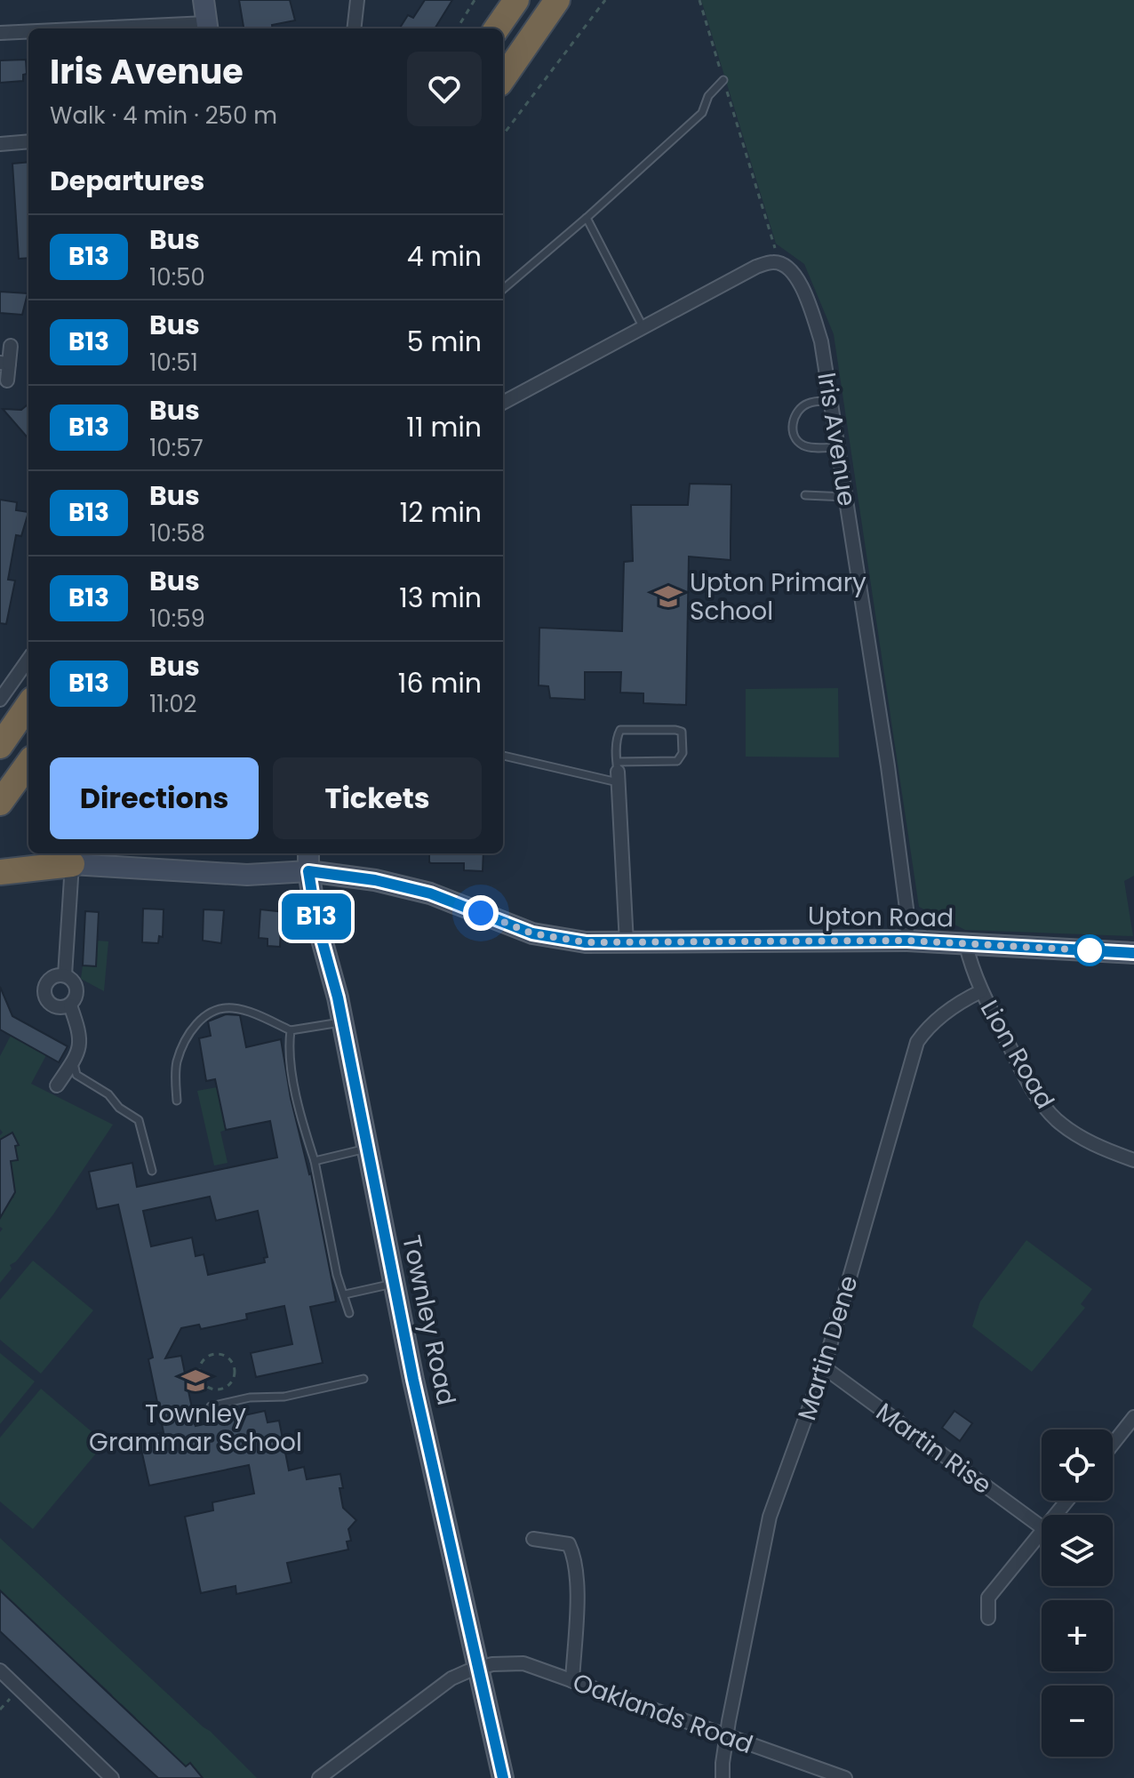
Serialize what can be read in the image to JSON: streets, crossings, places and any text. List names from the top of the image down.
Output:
{
  "streets": {
    "street": [
      "Iris Avenue",
      "Upton Road",
      "Lion Road",
      "Townley Road",
      "Martin Dene",
      "Martin Rise",
      "Oaklands Road"
    ]
  },
  "crossings": [
    ["Iris Avenue", "Upton Road"],
    ["Upton Road", "Lion Road"],
    ["Upton Road", "Townley Road"],
    ["Lion Road", "Martin Dene"],
    ["Townley Road", "Oaklands Road"],
    ["Martin Dene", "Martin Rise"],
    ["Martin Dene", "Oaklands Road"]
  ],
  "places": {
    "school or university": ["Upton Primary School", "Townley Grammar School"]
  },
  "lines": ["bus line B13"],
  "page": {
    "on_map": "B13",
    "heading": [
      ["Iris Avenue", "Walk · 4 min · 250 m"],
      "Departures"
    ],
    "list": [
      {
        "mark": "B13",
        "name": "Bus",
        "note": "10:50",
        "value": "4 min"
      },
      {
        "mark": "B13",
        "name": "Bus",
        "note": "10:51",
        "value": "5 min"
      },
      {
        "mark": "B13",
        "name": "Bus",
        "note": "10:57",
        "value": "11 min"
      },
      {
        "mark": "B13",
        "name": "Bus",
        "note": "10:58",
        "value": "12 min"
      },
      {
        "mark": "B13",
        "name": "Bus",
        "note": "10:59",
        "value": "13 min"
      },
      {
        "mark": "B13",
        "name": "Bus",
        "note": "11:02",
        "value": "16 min"
      }
    ],
    "buttons": ["Directions", "Tickets"],
    "map_buttons": ["+", "−"]
  }
}
